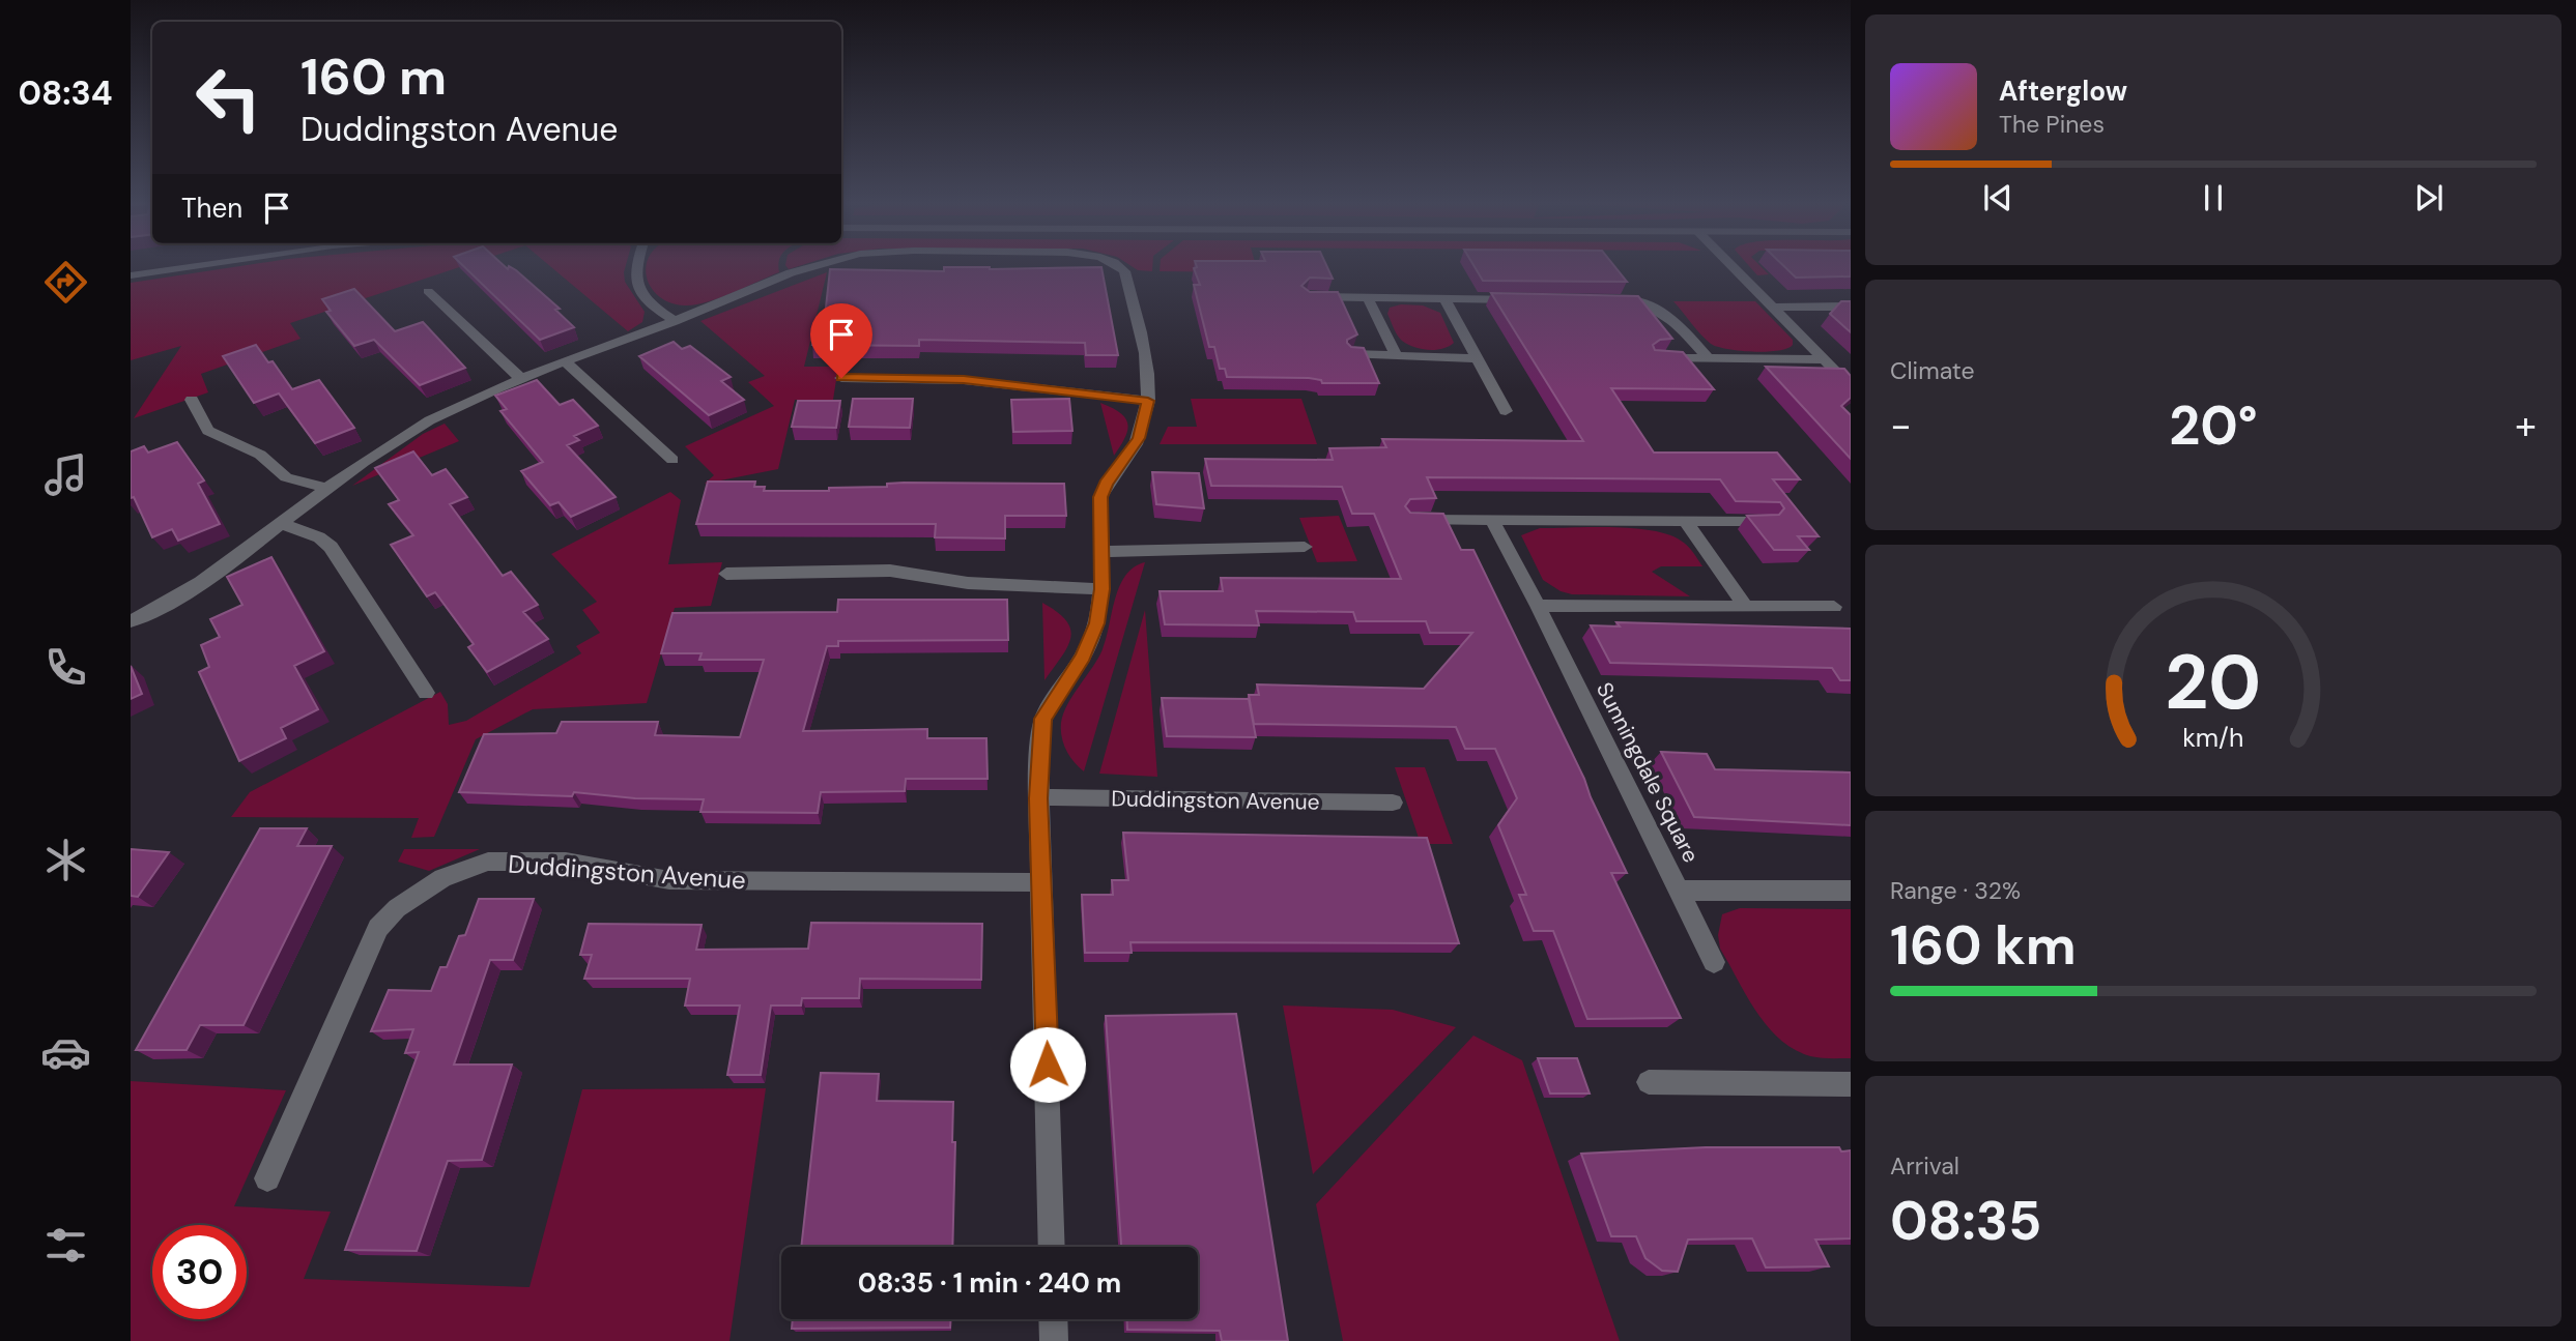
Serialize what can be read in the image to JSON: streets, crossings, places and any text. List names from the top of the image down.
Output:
{
  "streets": {
    "street": ["Sunningdale Square", "Duddingston Avenue"]
  },
  "page": {
    "tabs": "08:34",
    "turn": ["160 m", "Duddingston Avenue"],
    "song": ["Afterglow", "The Pines"],
    "then": "Then",
    "tile": [
      "Climate",
      ["Range · 32%", "160 km"],
      ["Arrival", "08:35"]
    ],
    "heat": ["−", "20°", "+"],
    "limit": "30",
    "trip": "08:35 · 1 min · 240 m",
    "gauge": ["20", "km/h"]
  }
}
